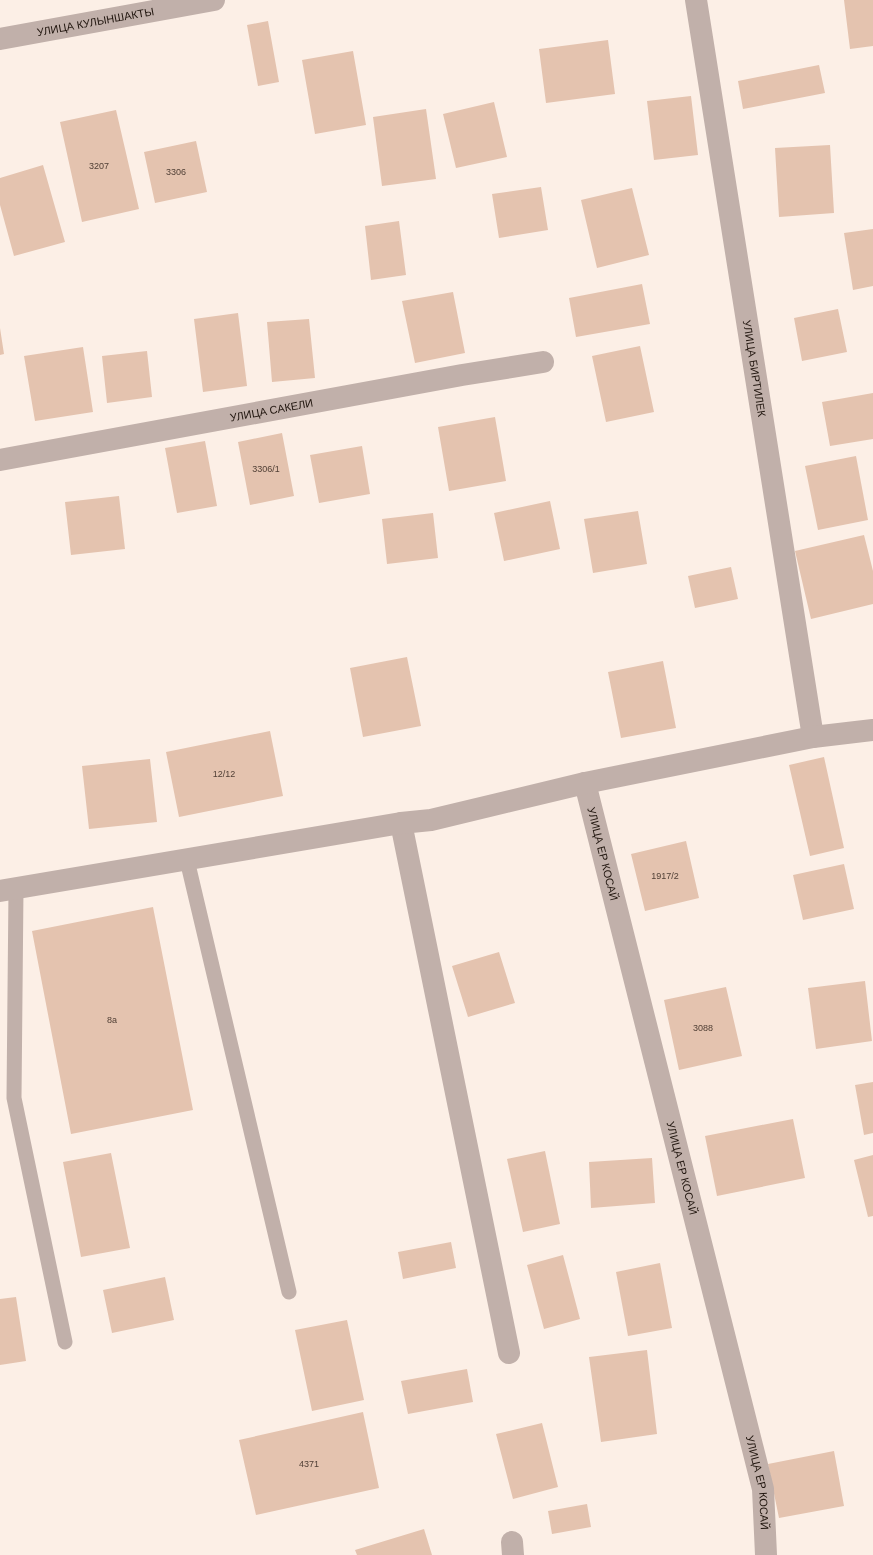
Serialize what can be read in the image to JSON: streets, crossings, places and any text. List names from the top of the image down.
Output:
{
  "streets": {
    "street": [
      "УЛИЦА КУЛЫНШАКТЫ",
      "УЛИЦА БИРТИЛЕК",
      "УЛИЦА САКЕЛИ",
      "УЛИЦА ЕР КОСАЙ"
    ]
  },
  "house_numbers": [
    "3207",
    "3306",
    "3306/1",
    "12/12",
    "1917/2",
    "8а",
    "3088",
    "4371"
  ]
}
